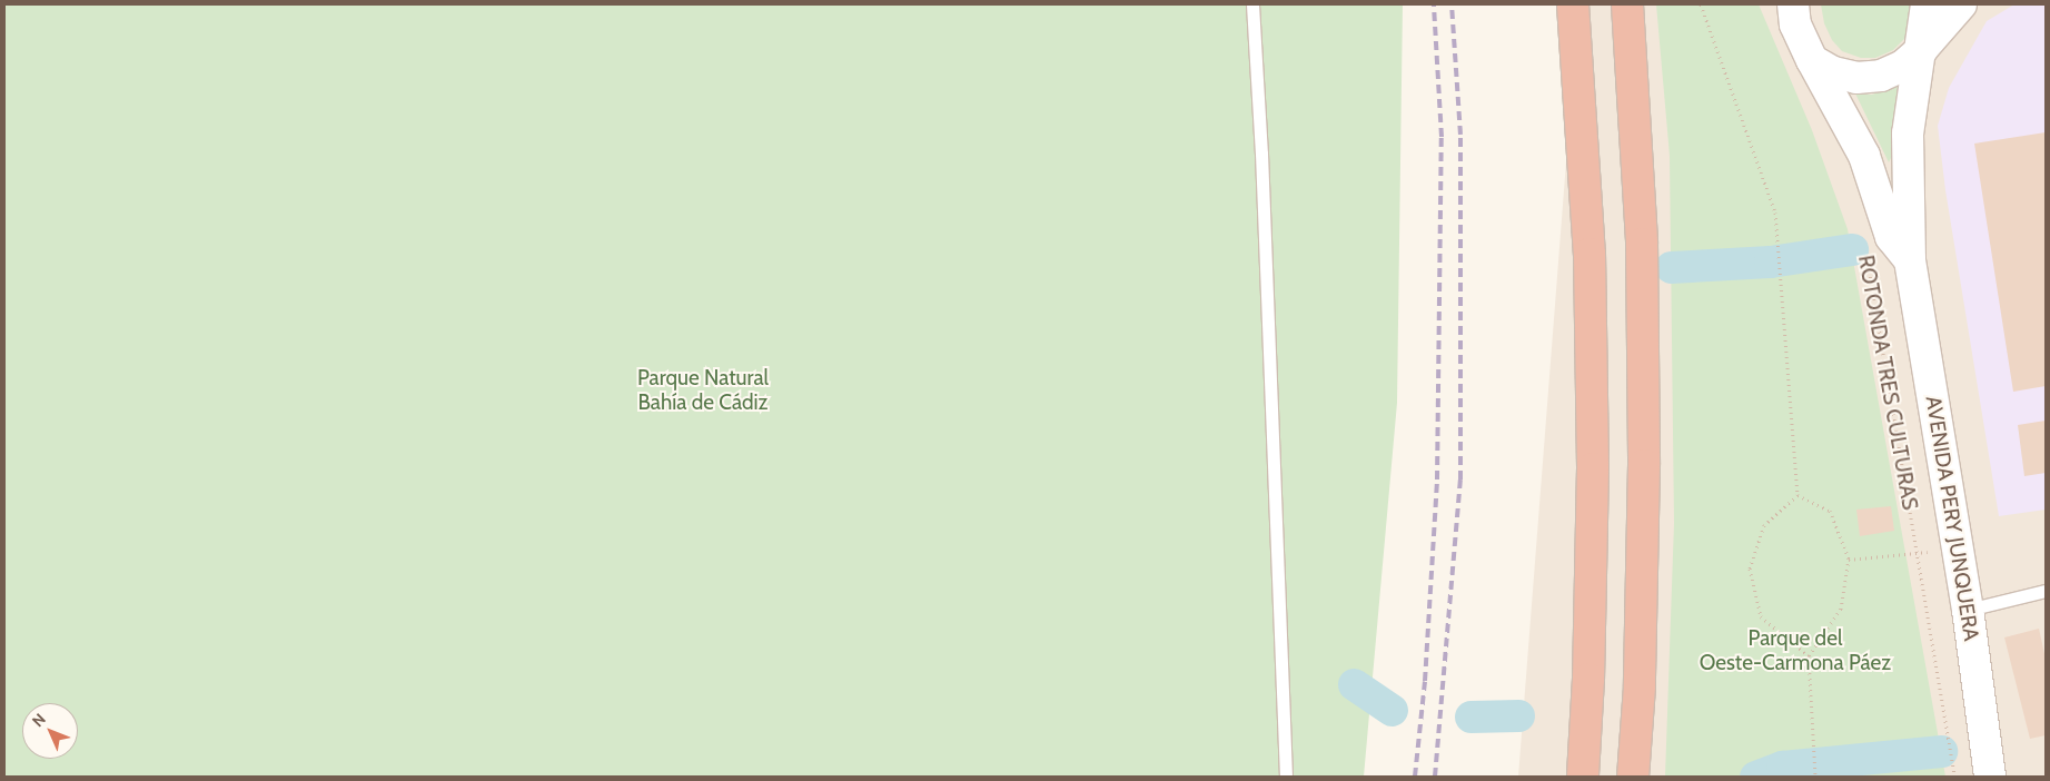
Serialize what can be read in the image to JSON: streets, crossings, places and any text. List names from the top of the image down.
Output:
{
  "streets": {
    "street": ["AVENIDA PERY JUNQUERA"],
    "path": ["ROTONDA TRES CULTURAS"]
  },
  "parks": ["Parque Natural Bahía de Cádiz", "Parque del Oeste-Carmona Páez"],
  "north": "top left"
}
